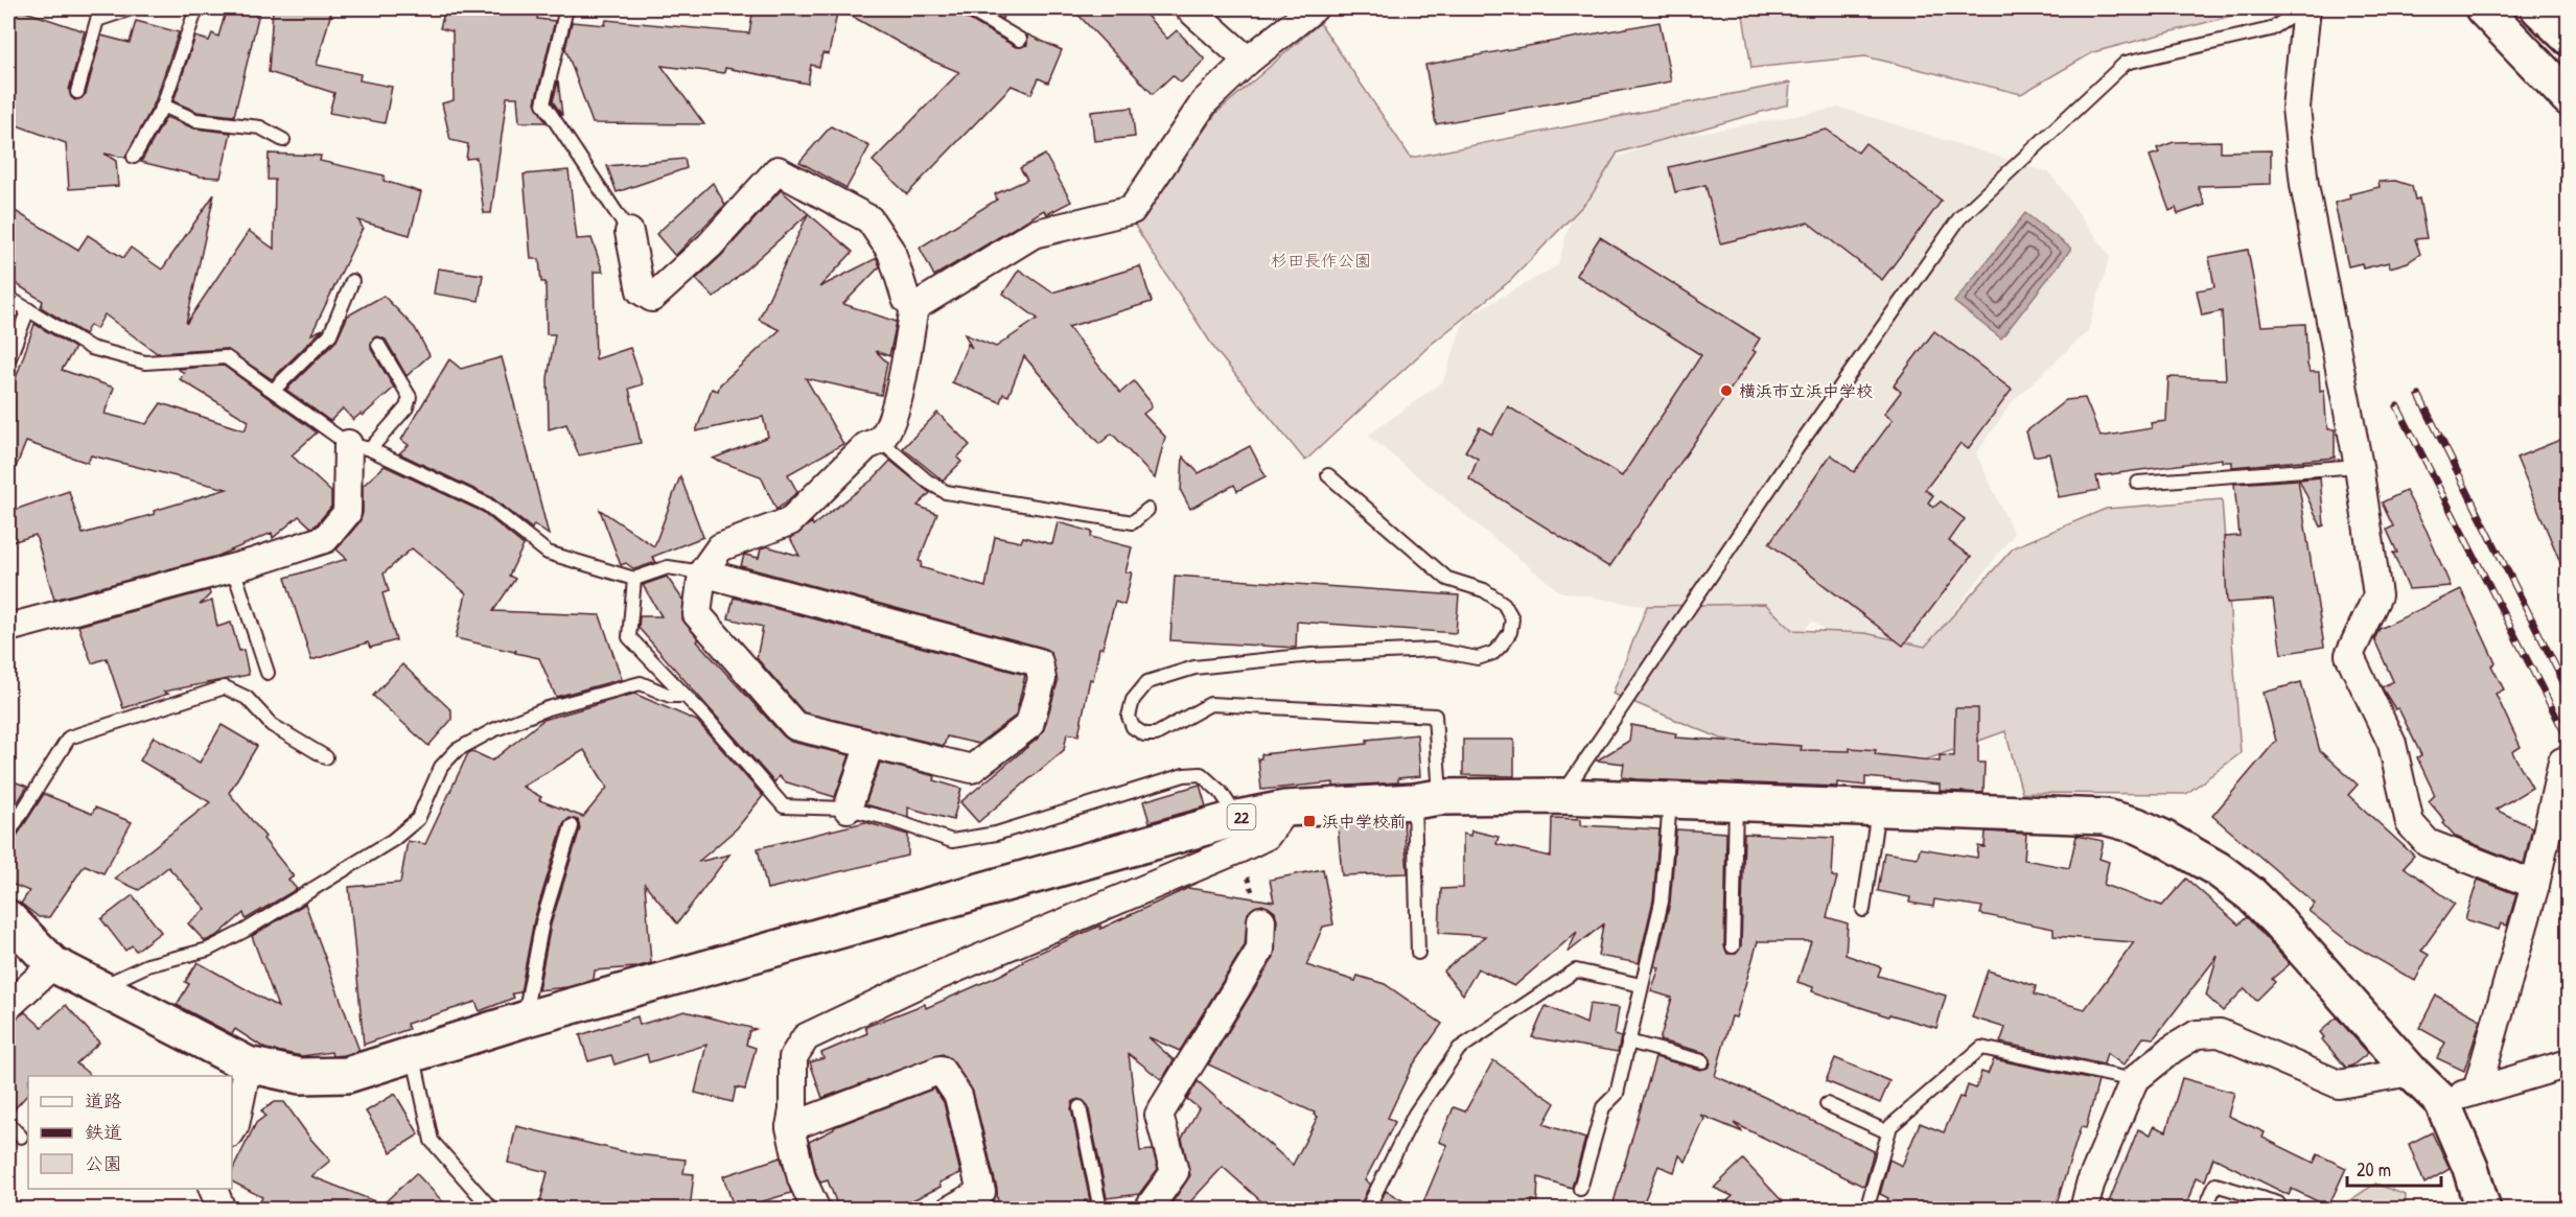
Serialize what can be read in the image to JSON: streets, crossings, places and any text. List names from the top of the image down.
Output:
{
  "streets": {
    "main road": ["22"]
  },
  "parks": ["杉田長作公園"],
  "places": {
    "other": ["横浜市立浜中学校"],
    "transit": ["浜中学校前"]
  },
  "legend": ["道路", "鉄道", "公園"],
  "scale_bar": "20 m"
}
